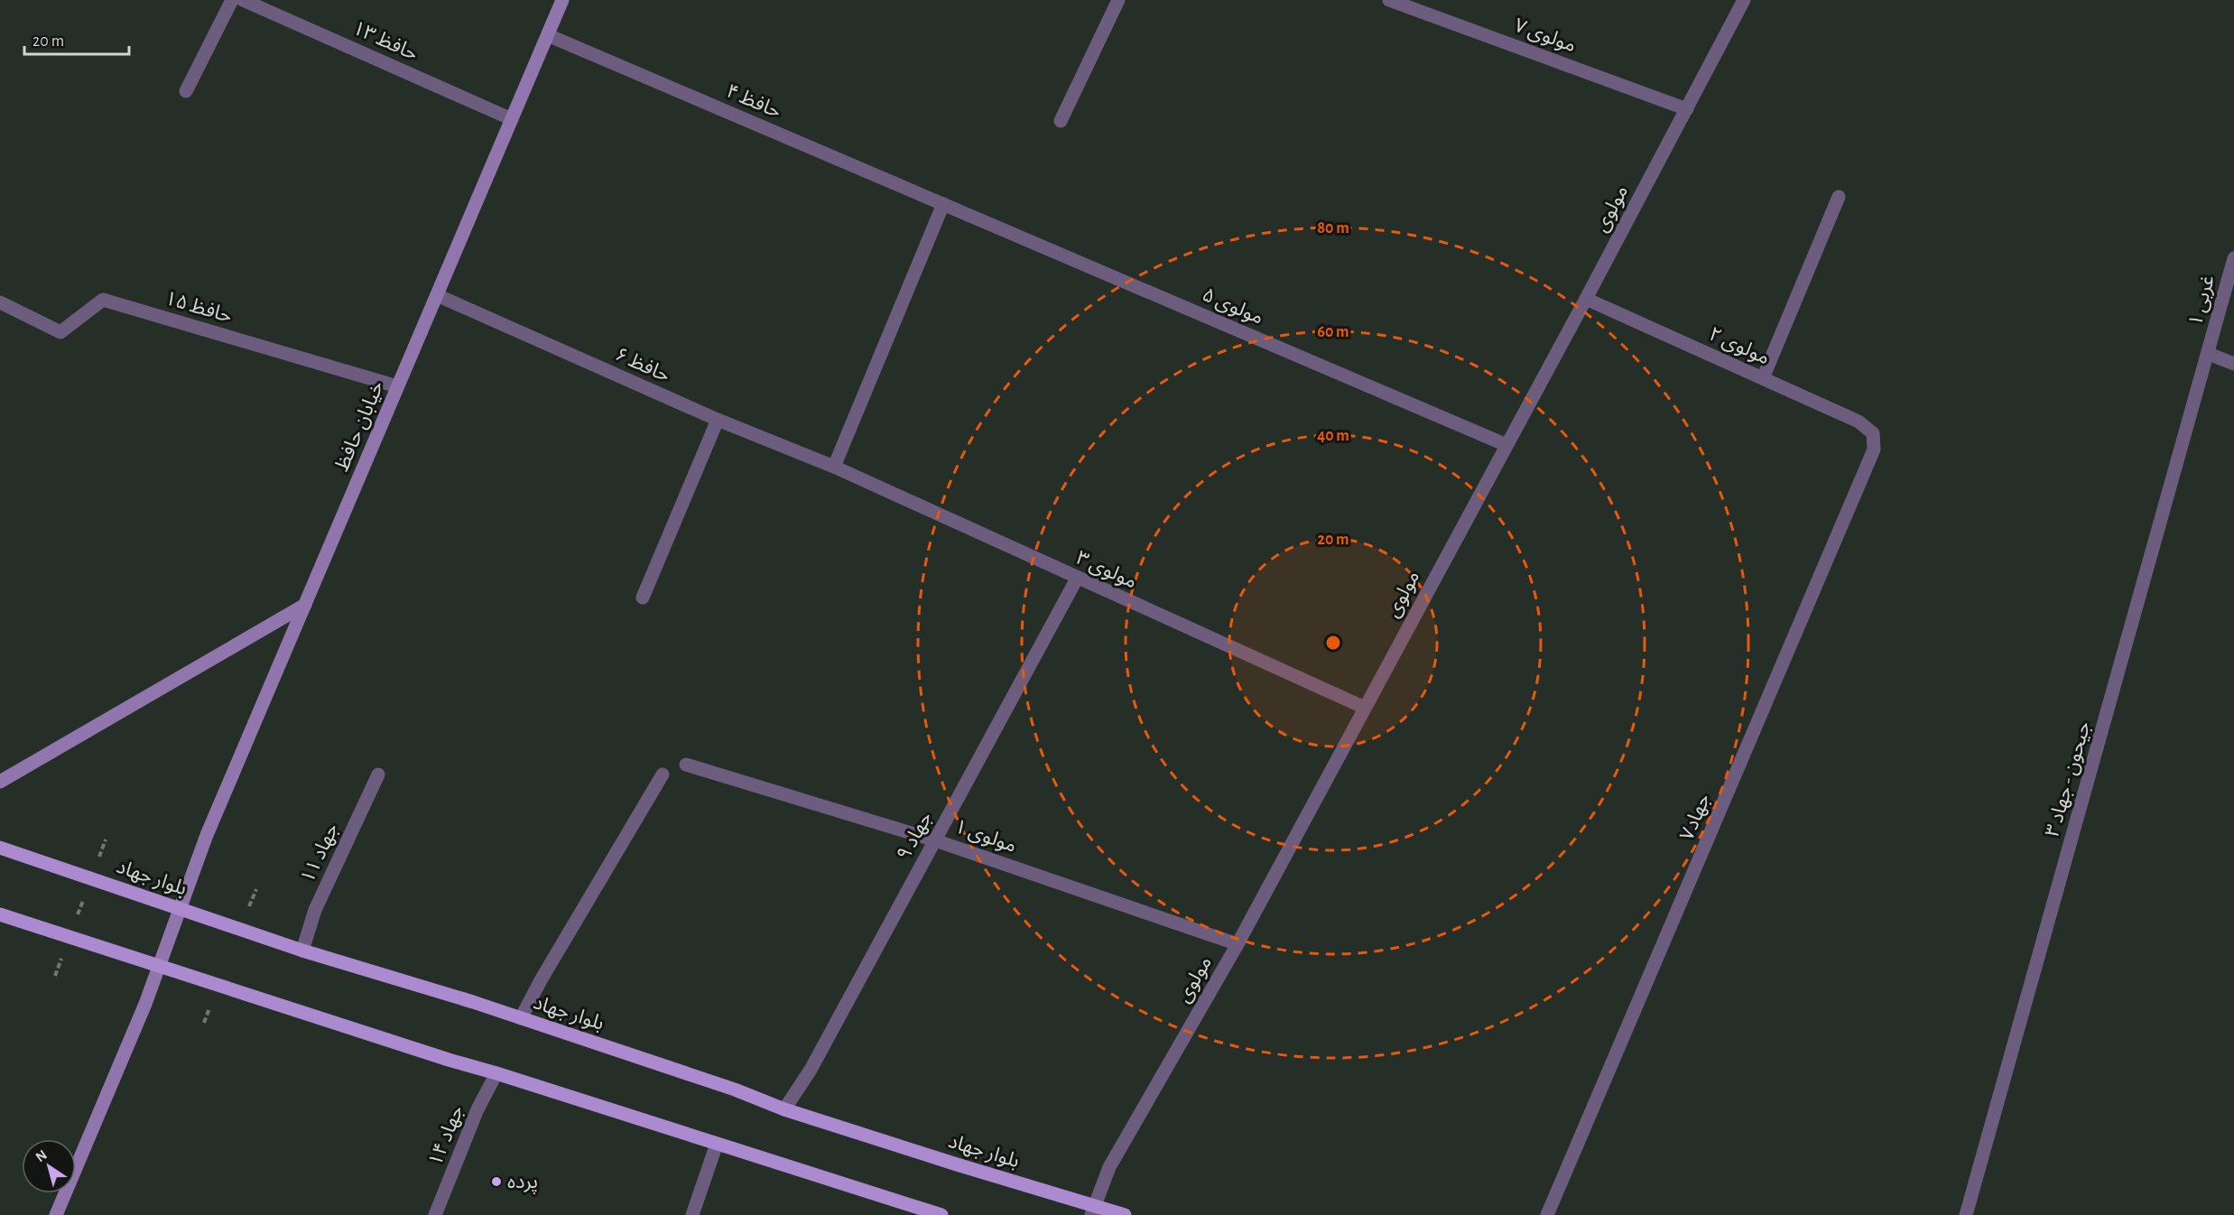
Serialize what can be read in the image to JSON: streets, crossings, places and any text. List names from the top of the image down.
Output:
{
  "streets": {
    "main road": ["خیابان حافظ", "بلوار جهاد"],
    "street": [
      "مولوی ۷",
      "حافظ ۱۳",
      "حافظ ۴",
      "مولوی",
      "غربی ۱",
      "مولوی ۵",
      "حافظ ۱۵",
      "مولوی ۲",
      "حافظ ۶",
      "مولوی ۳",
      "جیحون - جهاد ۳",
      "جهاد۷",
      "جهاد ۹",
      "مولوی ۱",
      "جهاد ۱۱",
      "جهاد ۱۴"
    ]
  },
  "crossings": [
    ["مولوی ۷", "مولوی"],
    ["حافظ ۱۳", "خیابان حافظ"],
    ["حافظ ۴", "مولوی ۵"],
    ["حافظ ۴", "خیابان حافظ"],
    ["مولوی", "مولوی ۵"],
    ["مولوی", "مولوی ۲"],
    ["مولوی", "مولوی ۳"],
    ["مولوی", "مولوی ۱"],
    ["مولوی", "بلوار جهاد"],
    ["غربی ۱", "جیحون - جهاد ۳"],
    ["حافظ ۱۵", "خیابان حافظ"],
    ["مولوی ۲", "جهاد۷"],
    ["حافظ ۶", "خیابان حافظ"],
    ["حافظ ۶", "مولوی ۳"],
    ["خیابان حافظ", "بلوار جهاد"],
    ["مولوی ۳", "جهاد ۹"],
    ["جهاد ۹", "مولوی ۱"],
    ["جهاد ۹", "بلوار جهاد"],
    ["جهاد ۱۱", "بلوار جهاد"]
  ],
  "places": ["پرده"],
  "scale_bar": "20 m",
  "north": "top left",
  "rings": [
    "80 m",
    "60 m",
    "40 m",
    "20 m"
  ]
}
